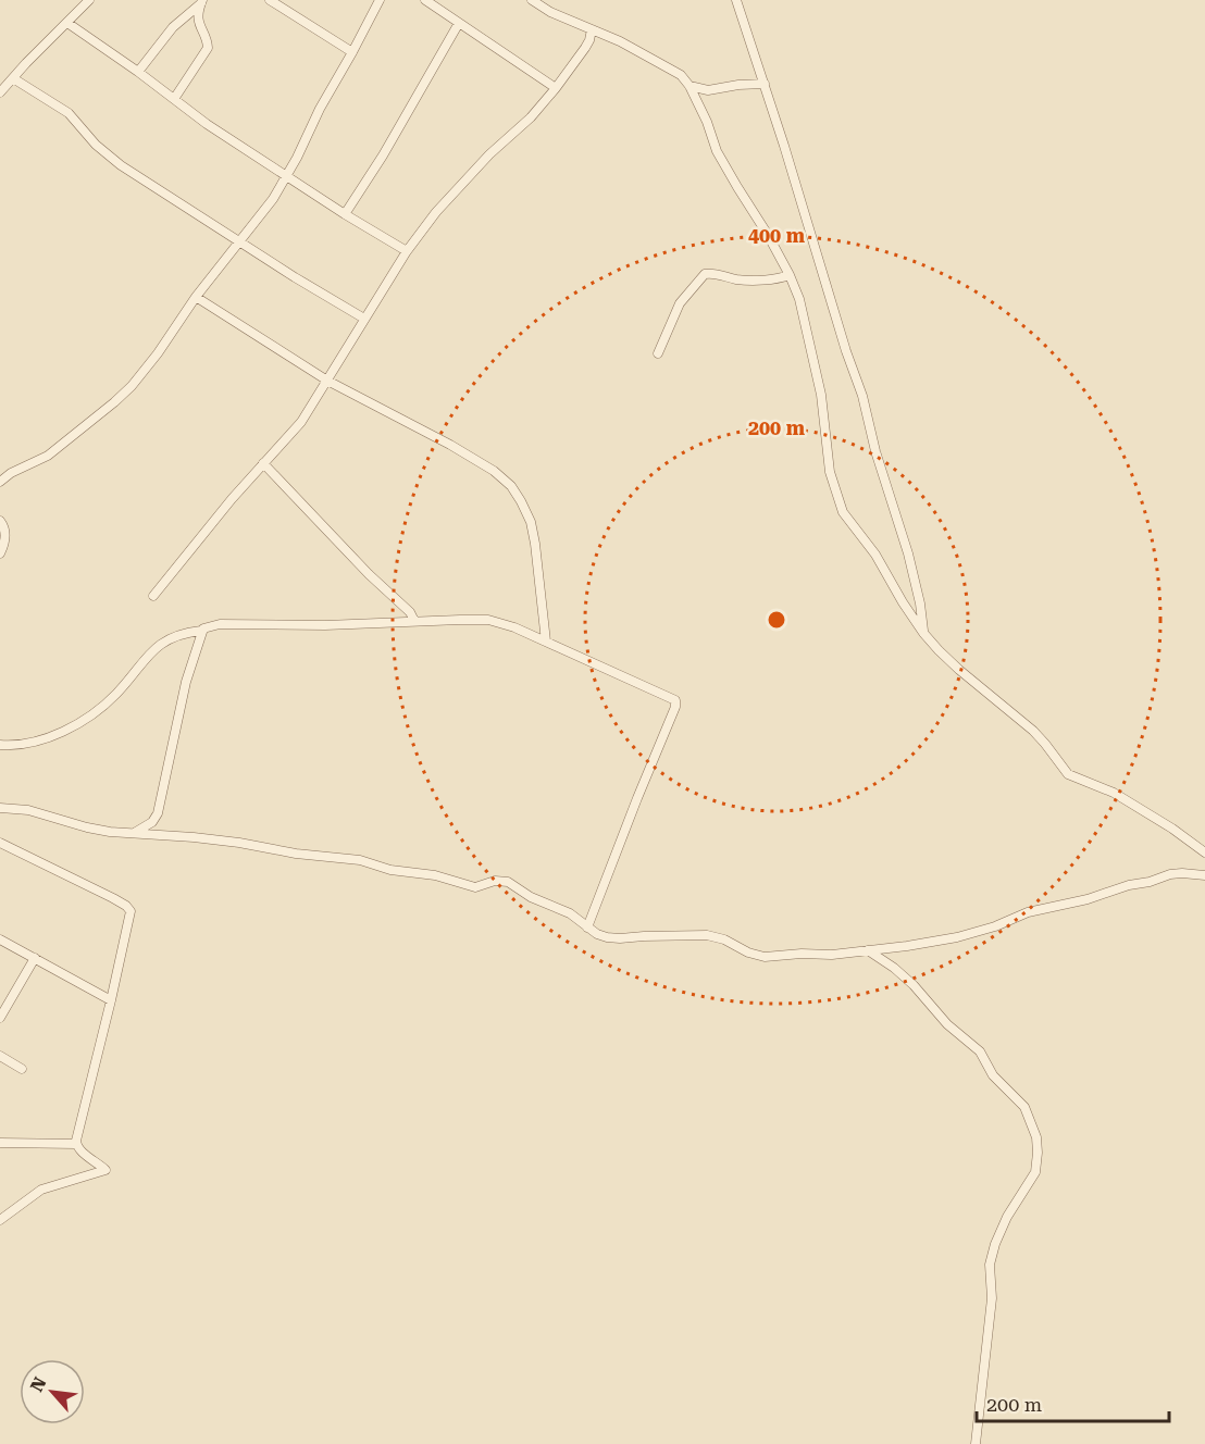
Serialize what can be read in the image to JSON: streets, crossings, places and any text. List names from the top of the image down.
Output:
{
  "scale_bar": "200 m",
  "north": "top left",
  "rings": ["400 m", "200 m"]
}
